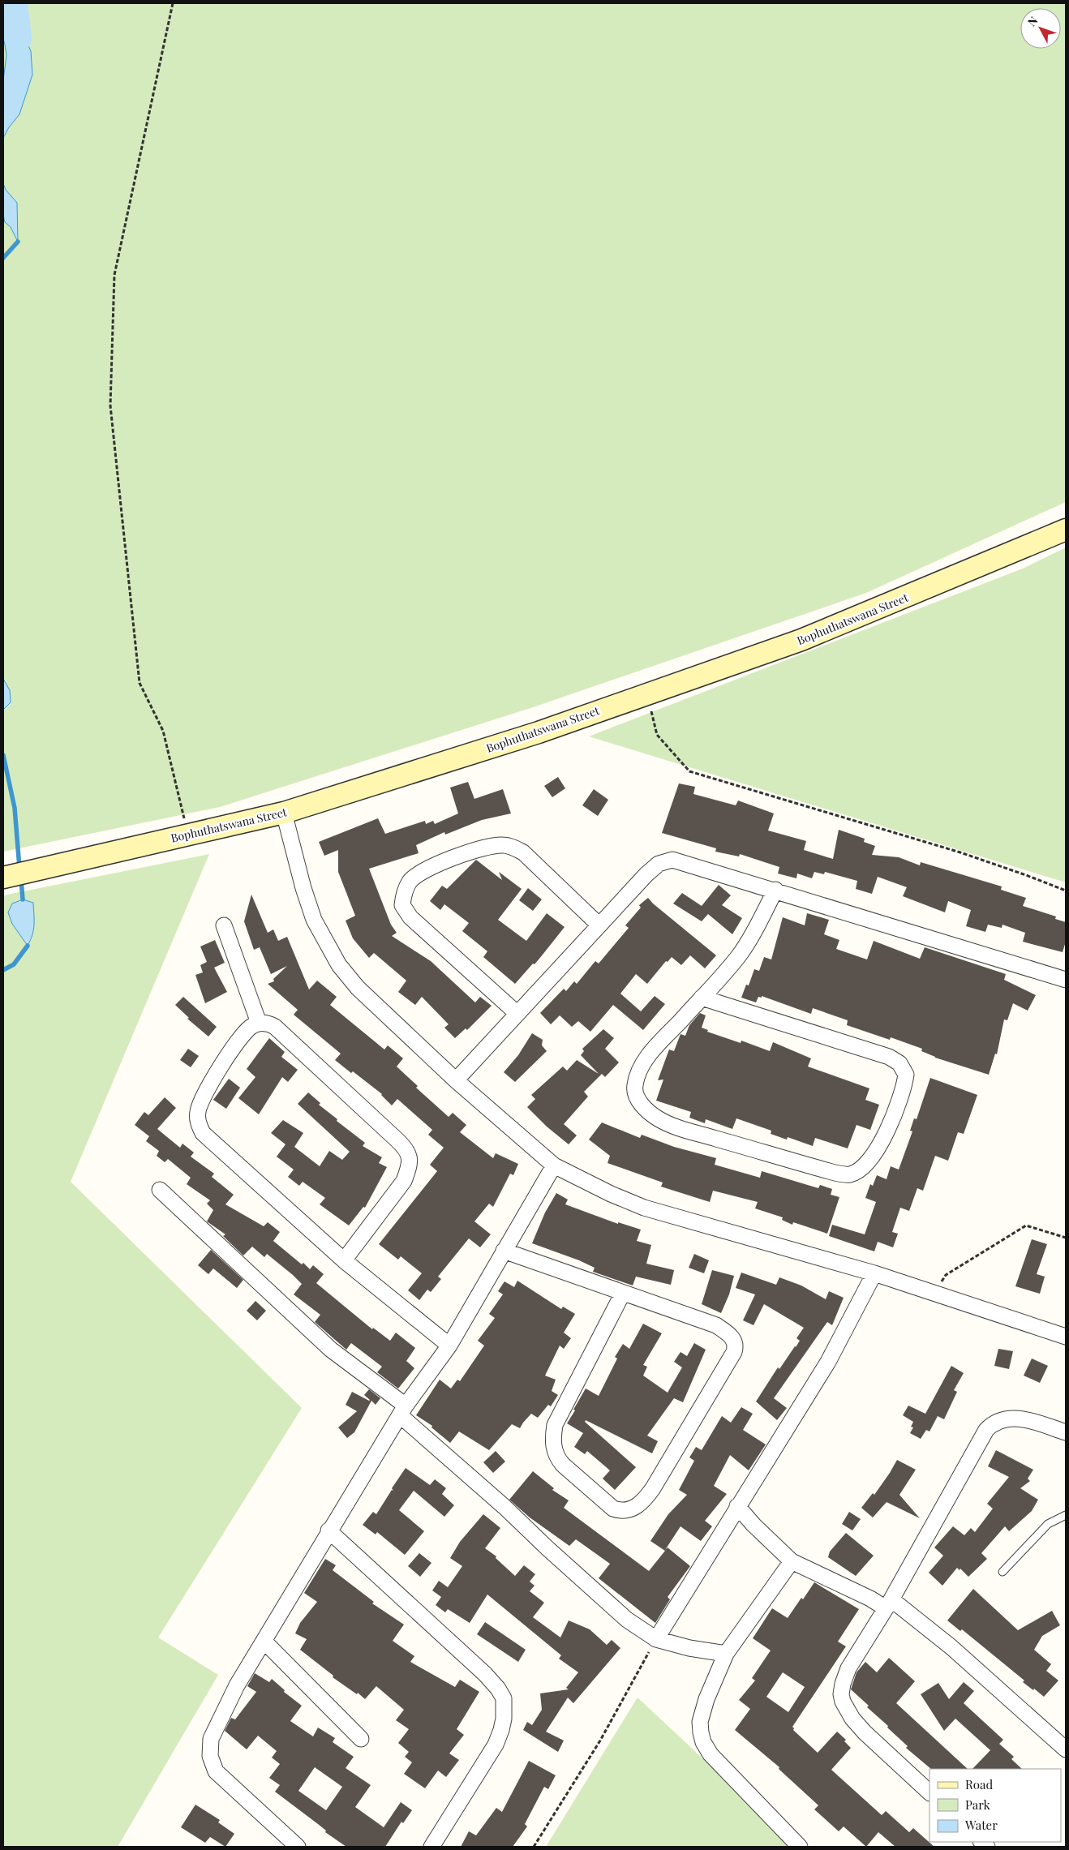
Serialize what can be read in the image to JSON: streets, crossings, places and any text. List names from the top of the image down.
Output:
{
  "streets": {
    "street": ["Bophuthatswana Street"]
  },
  "legend": ["Road", "Park", "Water"],
  "north": "top left"
}
